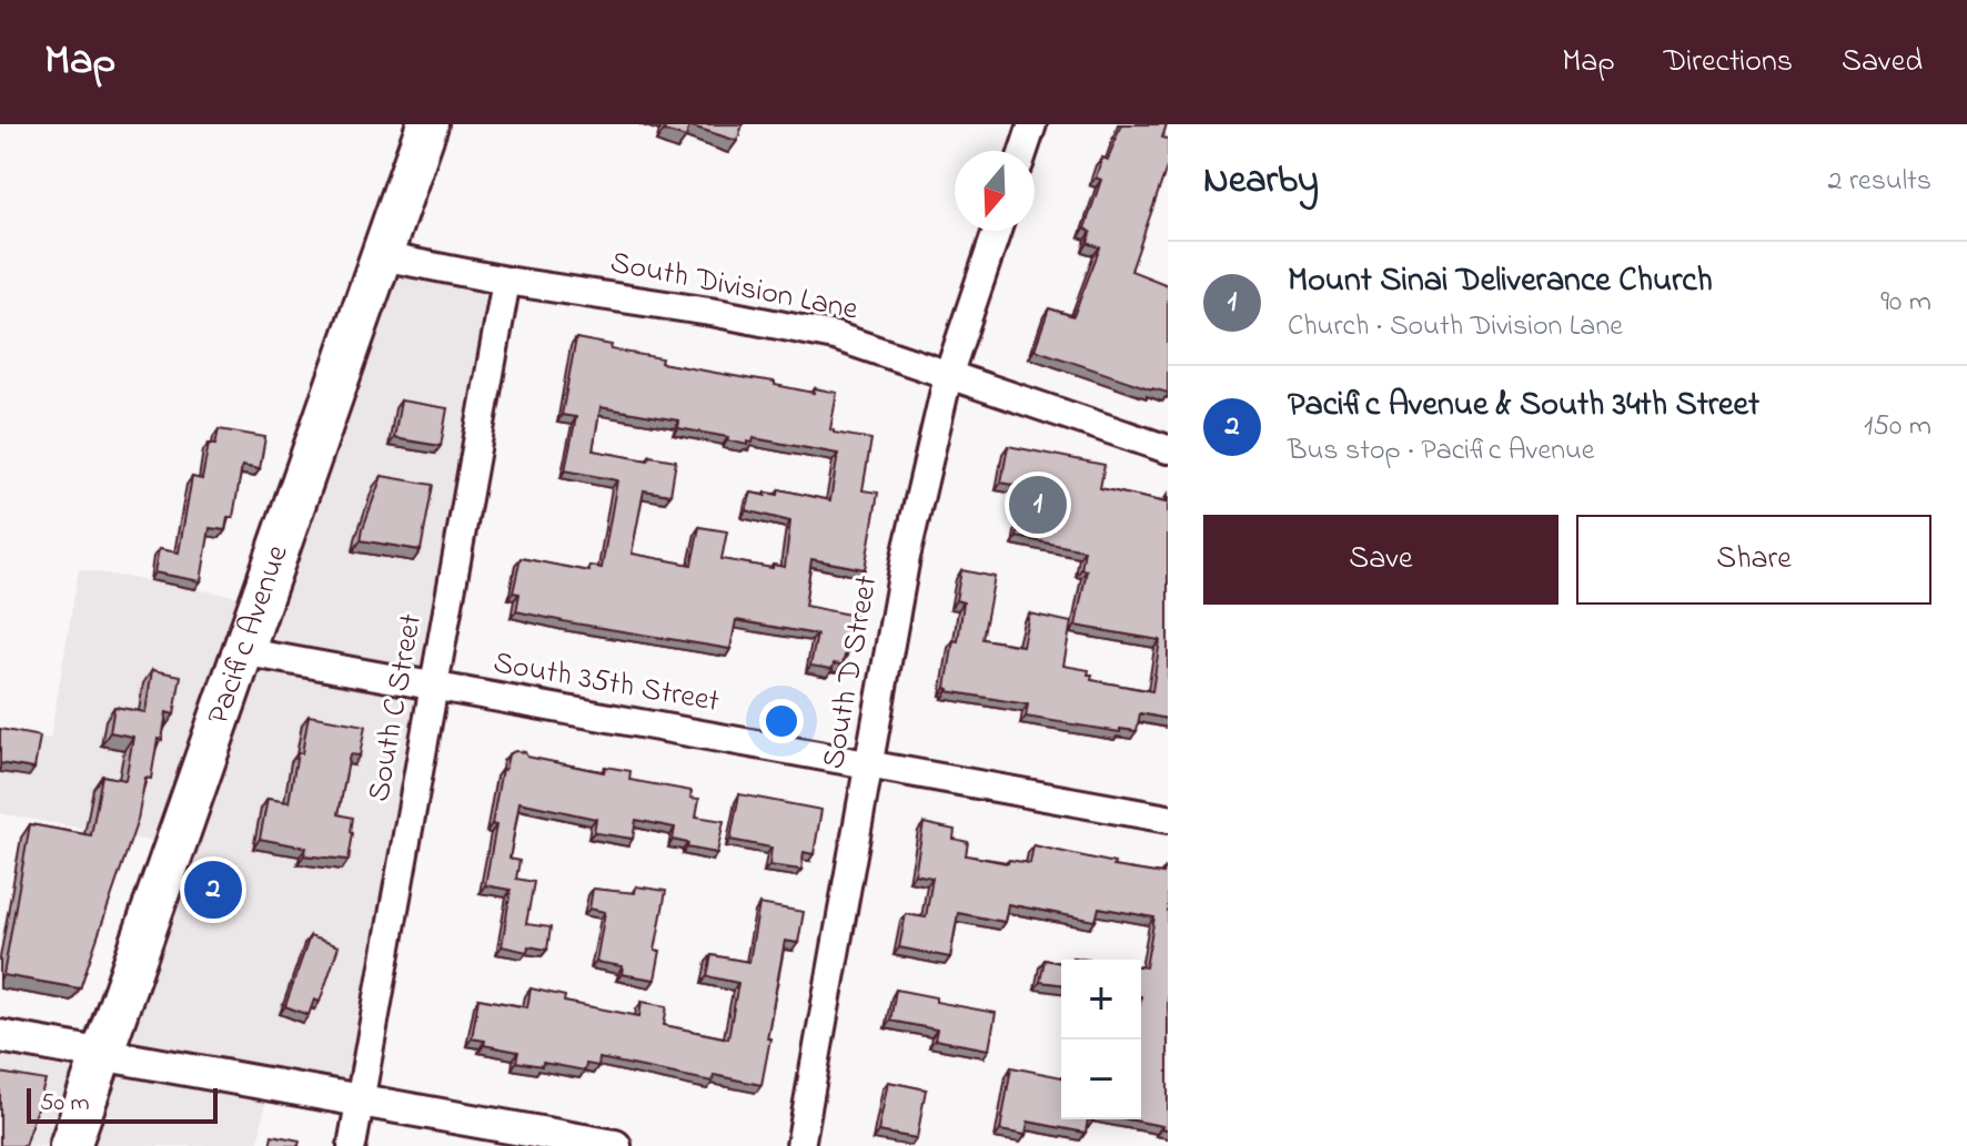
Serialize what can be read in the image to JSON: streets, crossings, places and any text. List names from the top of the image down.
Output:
{
  "streets": {
    "main road": ["Pacific Avenue"],
    "street": [
      "South Division Lane",
      "South D Street",
      "South 35th Street",
      "South C Street"
    ]
  },
  "crossings": [
    ["South Division Lane", "Pacific Avenue"],
    ["South Division Lane", "South D Street"],
    ["South Division Lane", "South C Street"],
    ["Pacific Avenue", "South 35th Street"],
    ["South D Street", "South 35th Street"],
    ["South 35th Street", "South C Street"]
  ],
  "scale_bar": "50 m",
  "north": "bottom",
  "page": {
    "header": "Map",
    "nav": ["Map", "Directions", "Saved"],
    "heading": ["Nearby", "2 results"],
    "list": [
      {
        "mark": "1",
        "name": "Mount Sinai Deliverance Church",
        "note": "Church · South Division Lane",
        "value": "90 m"
      },
      {
        "mark": "2",
        "name": "Pacific Avenue & South 34th Street",
        "note": "Bus stop · Pacific Avenue",
        "value": "150 m"
      }
    ],
    "pins": ["1", "2"],
    "buttons": ["Save", "Share"],
    "map_buttons": ["+", "−"],
    "scale": "50 m"
  }
}
